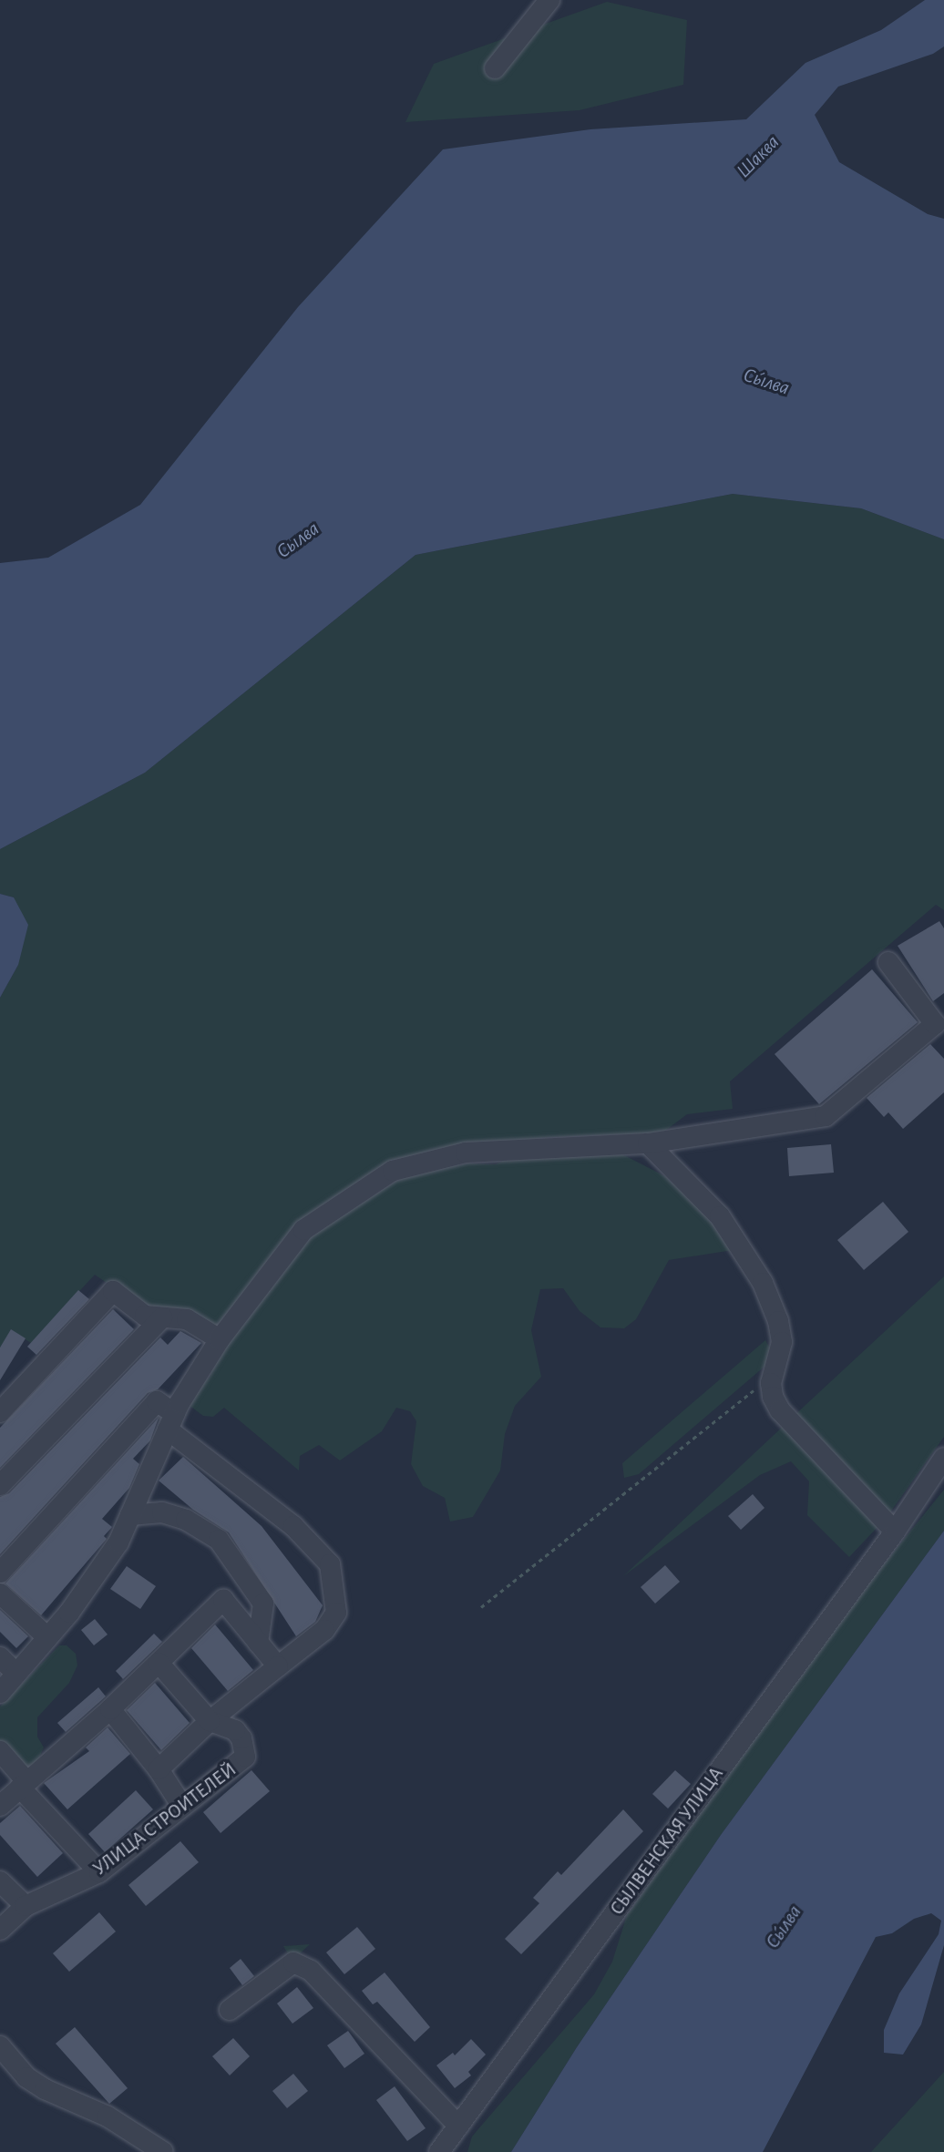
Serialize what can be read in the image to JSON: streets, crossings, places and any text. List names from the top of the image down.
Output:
{
  "streets": {
    "street": ["УЛИЦА СТРОИТЕЛЕЙ", "СЫЛВЕНСКАЯ УЛИЦА"]
  },
  "water": ["Шаква", "Сы́лва", "Сылва"]
}
